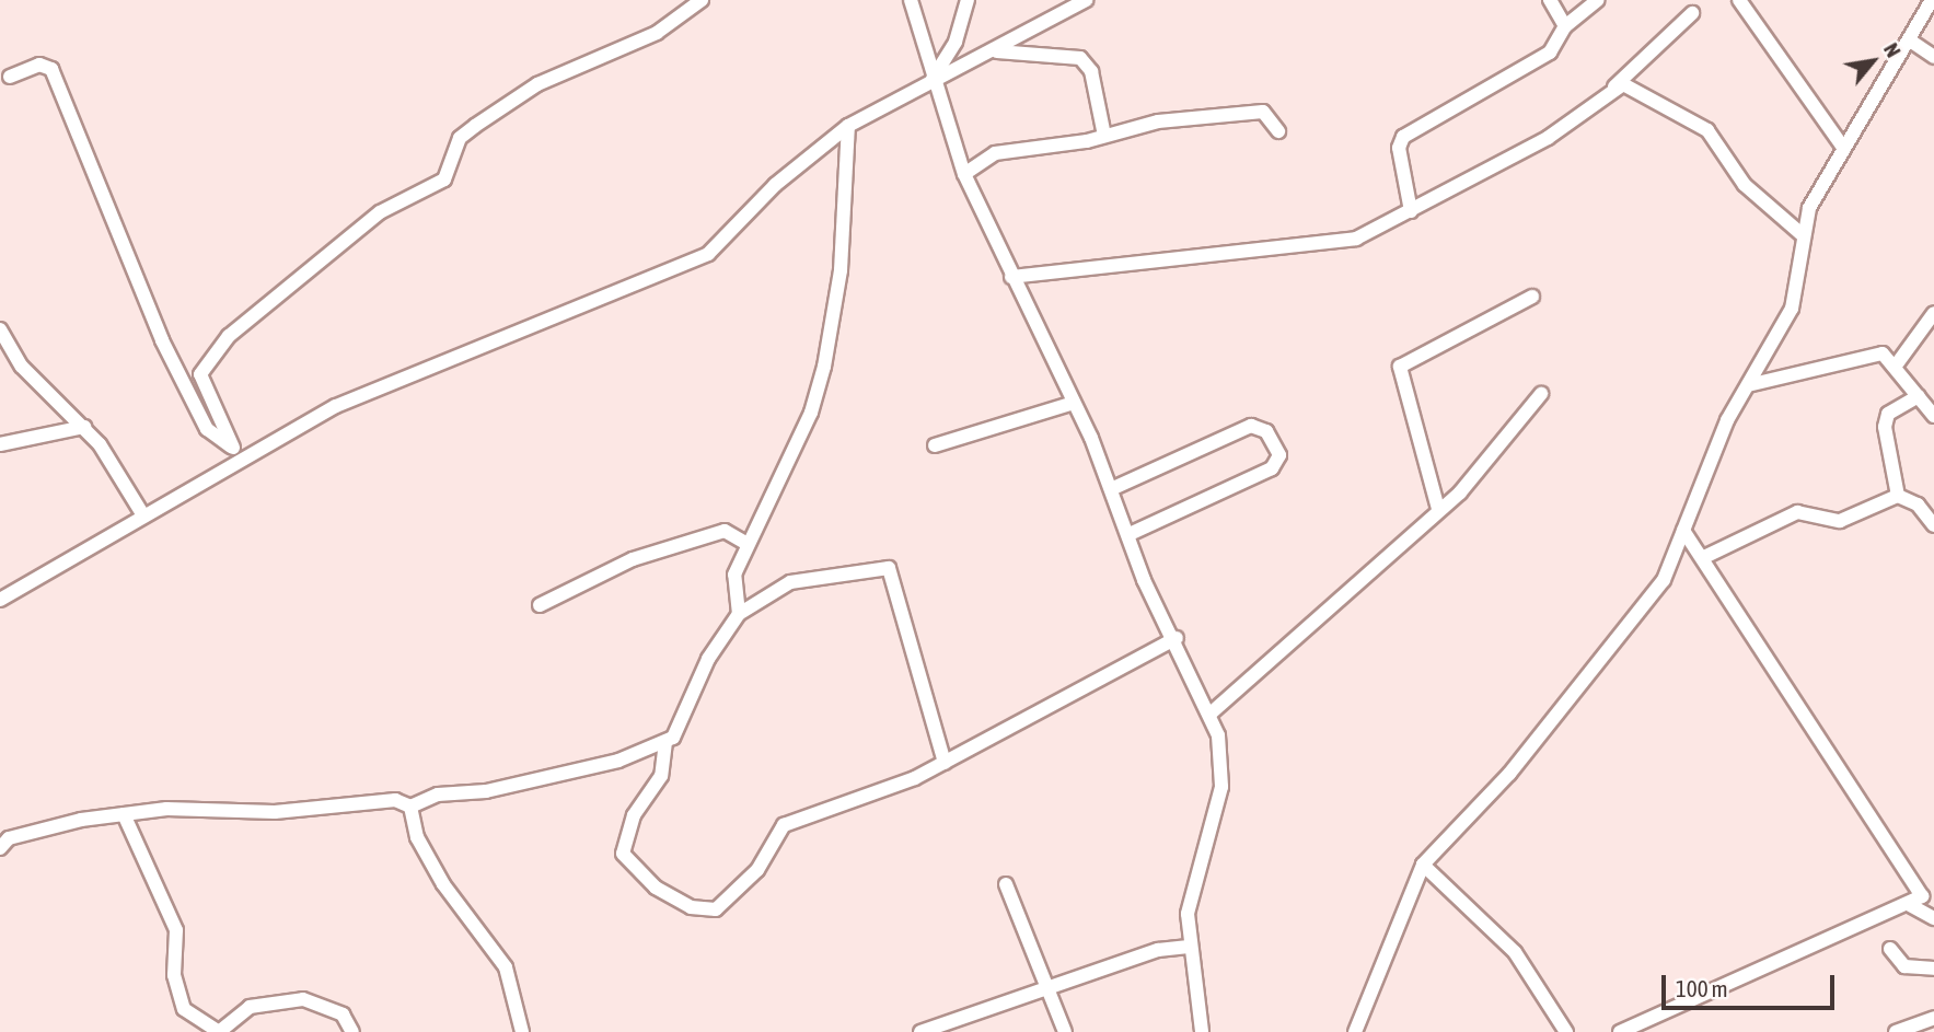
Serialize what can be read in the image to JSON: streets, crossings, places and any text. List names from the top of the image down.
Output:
{
  "scale_bar": "100 m",
  "north": "top right"
}
